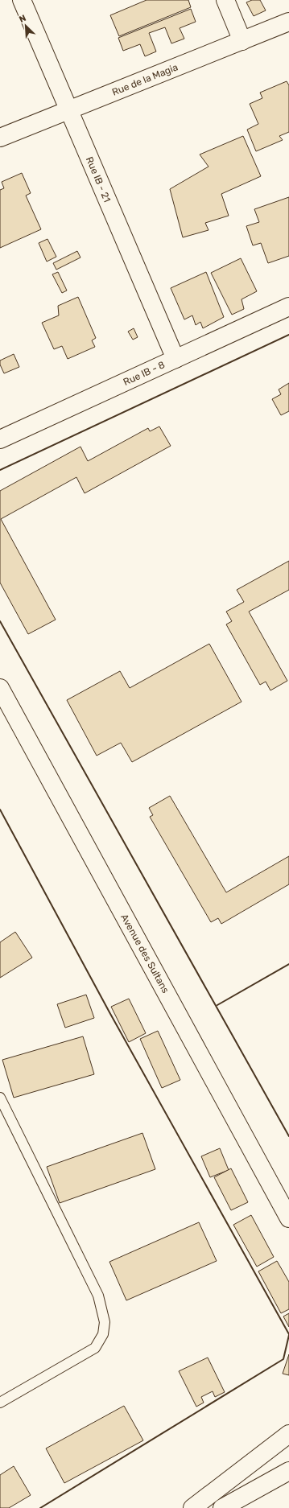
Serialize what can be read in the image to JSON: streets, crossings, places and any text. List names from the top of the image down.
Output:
{
  "streets": {
    "main road": [
      "Rue de la Magia",
      "Rue IB - 21",
      "Rue IB - 8",
      "Avenue des Sultans"
    ]
  },
  "crossings": [
    ["Rue de la Magia", "Rue IB - 21"],
    ["Rue IB - 21", "Rue IB - 8"]
  ],
  "north": "top left"
}
